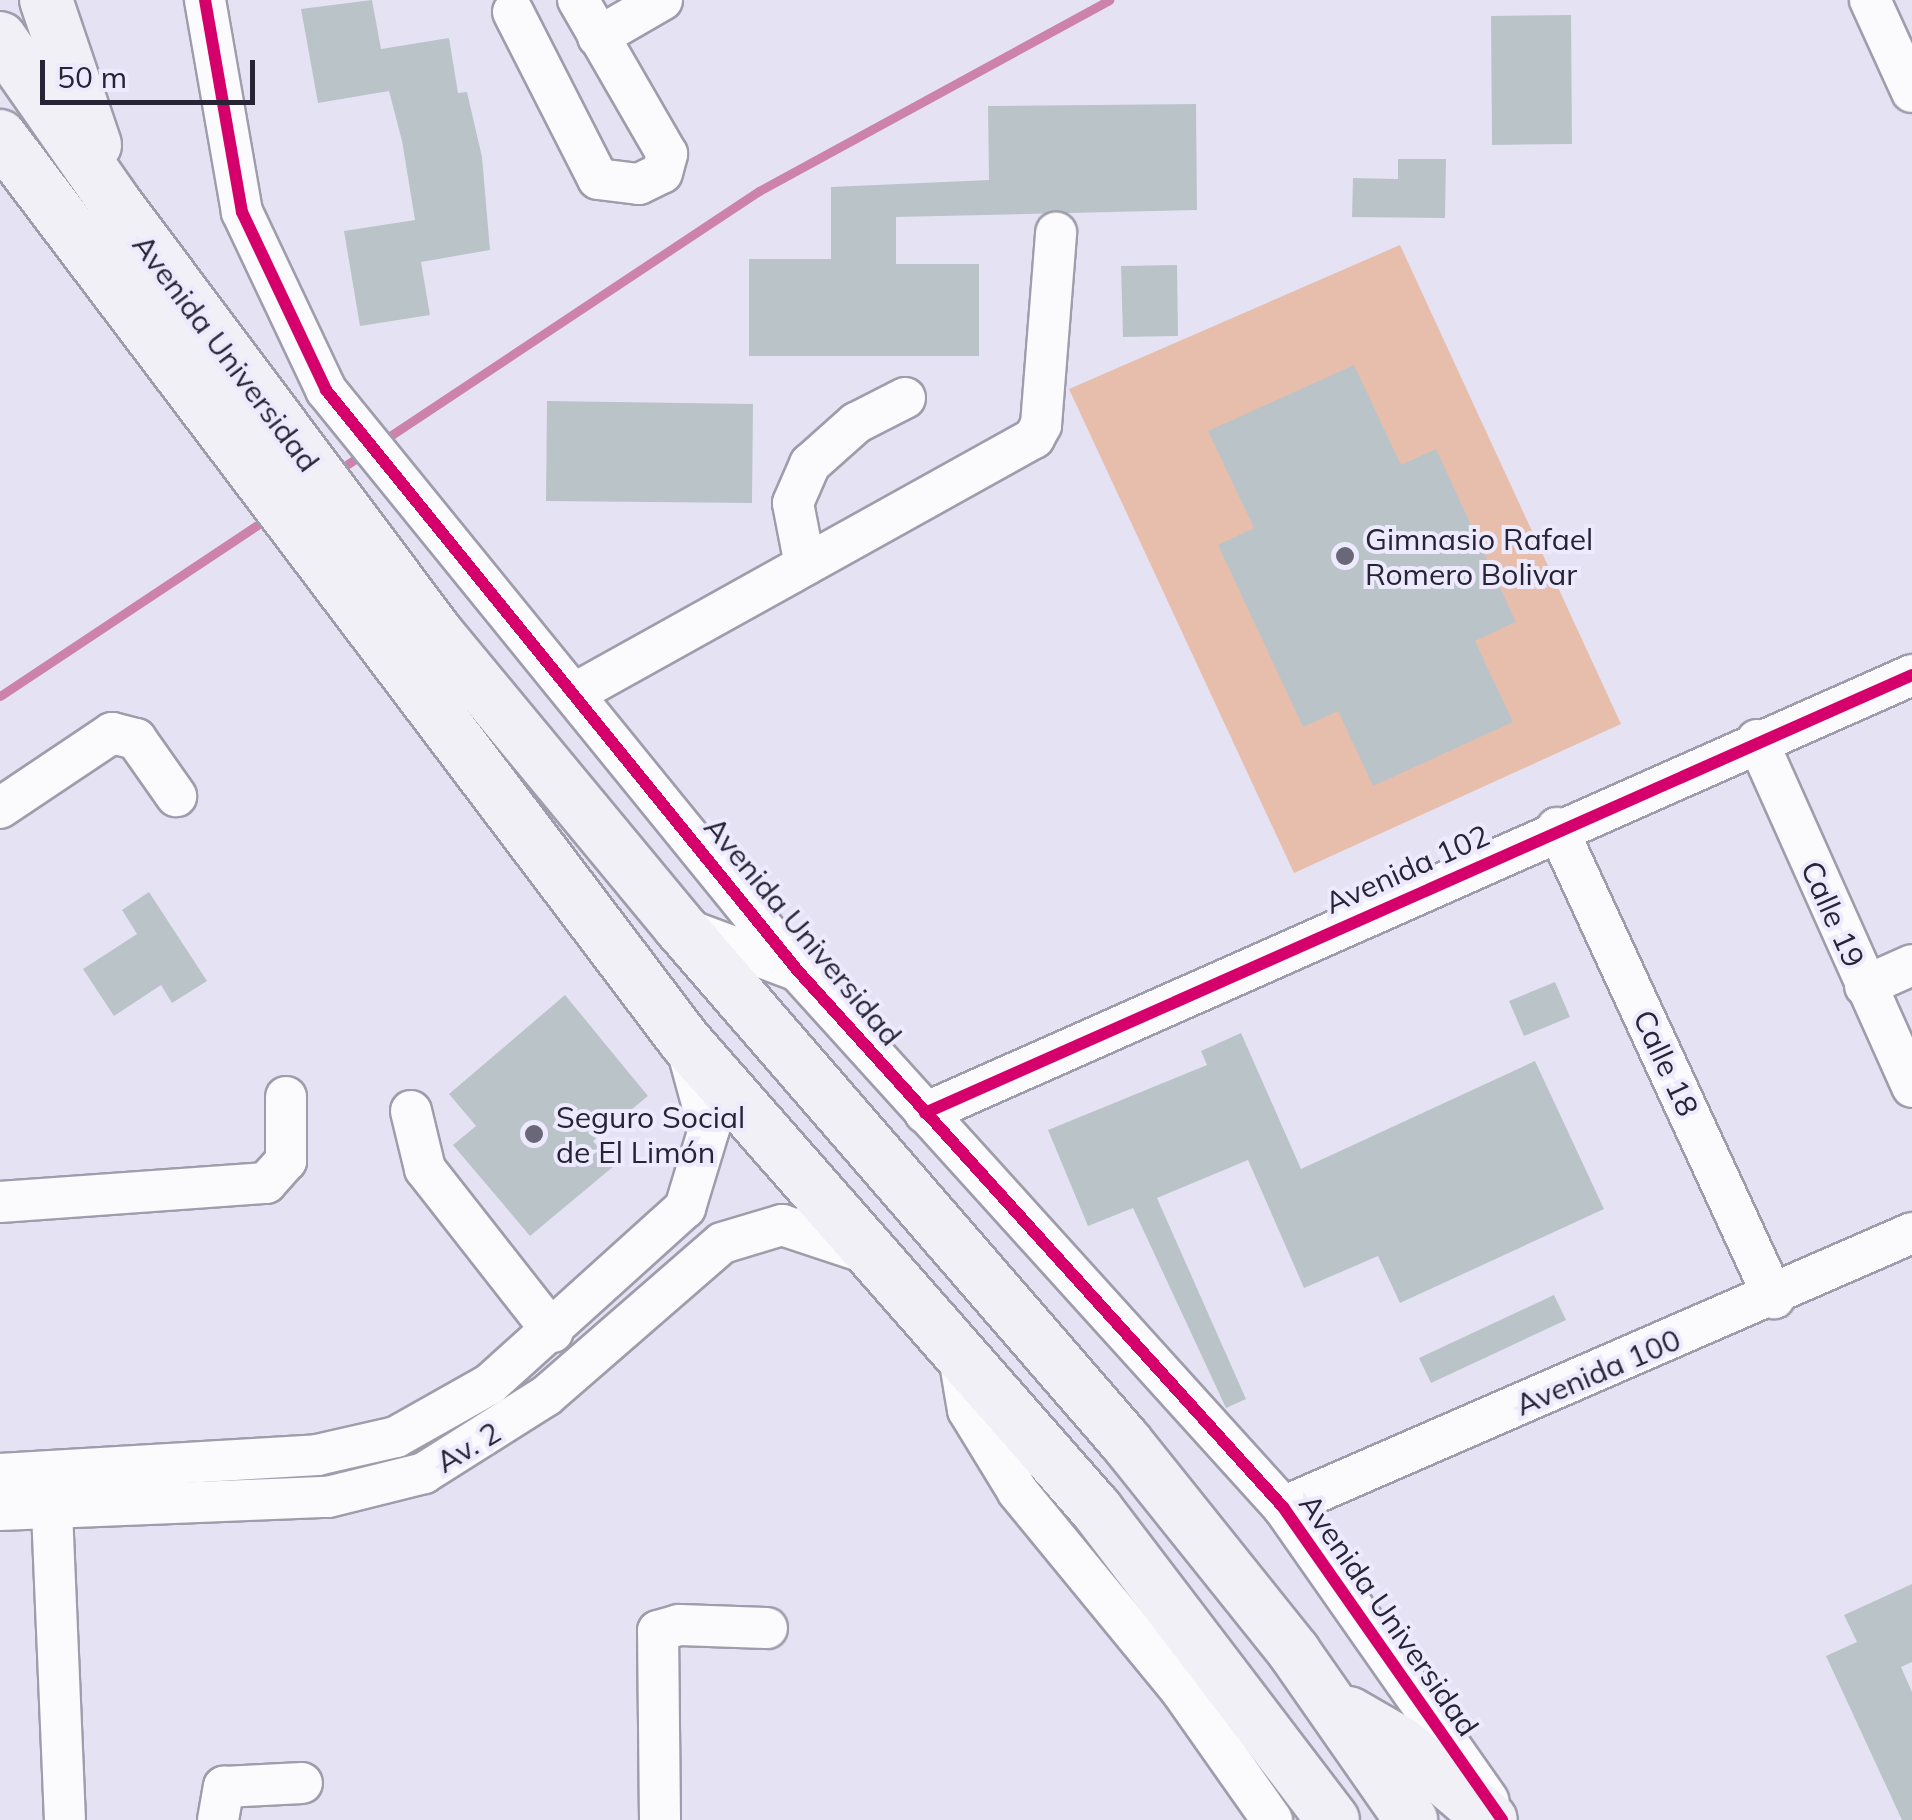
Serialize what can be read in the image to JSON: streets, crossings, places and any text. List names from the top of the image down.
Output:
{
  "streets": {
    "main road": ["Avenida Universidad"],
    "street": [
      "Avenida 102",
      "Calle 19",
      "Calle 18",
      "Avenida 100",
      "Av. 2"
    ]
  },
  "crossings": [
    ["Avenida Universidad", "Avenida 102"],
    ["Avenida Universidad", "Avenida 100"],
    ["Avenida Universidad", "Av. 2"],
    ["Avenida 102", "Calle 19"],
    ["Avenida 102", "Calle 18"],
    ["Calle 18", "Avenida 100"]
  ],
  "places": ["Gimnasio Rafael Romero Bolivar", "Seguro Social de El Limón"],
  "scale_bar": "50 m"
}
